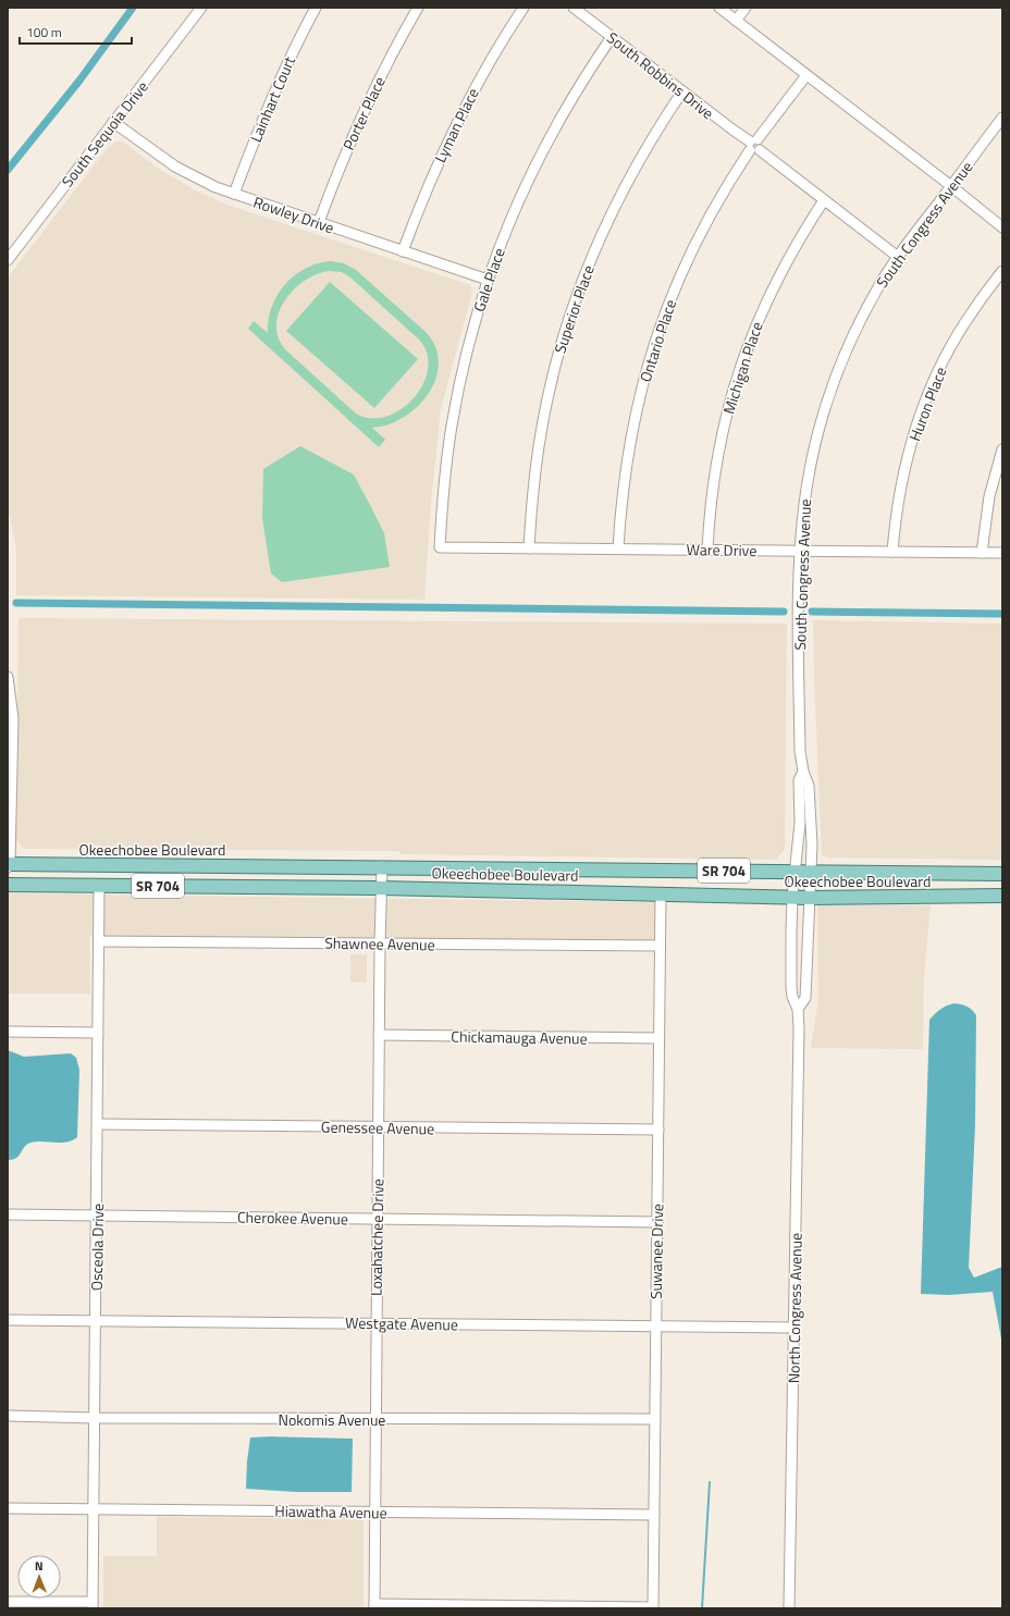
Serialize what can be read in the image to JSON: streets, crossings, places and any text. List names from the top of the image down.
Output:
{
  "streets": {
    "main road": ["Okeechobee Boulevard", "SR 704"],
    "street": [
      "South Robbins Drive",
      "Lainhart Court",
      "Porter Place",
      "Lyman Place",
      "South Sequoia Drive",
      "Rowley Drive",
      "South Congress Avenue",
      "Gale Place",
      "Superior Place",
      "Ontario Place",
      "Michigan Place",
      "Huron Place",
      "Ware Drive",
      "Shawnee Avenue",
      "Chickamauga Avenue",
      "Genessee Avenue",
      "Cherokee Avenue",
      "Loxahatchee Drive",
      "Osceola Drive",
      "Suwanee Drive",
      "North Congress Avenue",
      "Westgate Avenue",
      "Nokomis Avenue",
      "Hiawatha Avenue"
    ]
  },
  "crossings": [
    ["South Robbins Drive", "South Congress Avenue"],
    ["South Robbins Drive", "Gale Place"],
    ["South Robbins Drive", "Superior Place"],
    ["South Robbins Drive", "Ontario Place"],
    ["South Robbins Drive", "Michigan Place"],
    ["Lainhart Court", "Rowley Drive"],
    ["Porter Place", "Rowley Drive"],
    ["Lyman Place", "Rowley Drive"],
    ["South Sequoia Drive", "Rowley Drive"],
    ["Rowley Drive", "Gale Place"],
    ["South Congress Avenue", "Ware Drive"],
    ["South Congress Avenue", "Okeechobee Boulevard"],
    ["South Congress Avenue", "North Congress Avenue"],
    ["Gale Place", "Ware Drive"],
    ["Superior Place", "Ware Drive"],
    ["Ontario Place", "Ware Drive"],
    ["Michigan Place", "Ware Drive"],
    ["Huron Place", "Ware Drive"],
    ["Okeechobee Boulevard", "Loxahatchee Drive"],
    ["Okeechobee Boulevard", "Osceola Drive"],
    ["Okeechobee Boulevard", "Suwanee Drive"],
    ["Okeechobee Boulevard", "North Congress Avenue"],
    ["Shawnee Avenue", "Loxahatchee Drive"],
    ["Shawnee Avenue", "Osceola Drive"],
    ["Shawnee Avenue", "Suwanee Drive"],
    ["Chickamauga Avenue", "Loxahatchee Drive"],
    ["Chickamauga Avenue", "Suwanee Drive"],
    ["Genessee Avenue", "Loxahatchee Drive"],
    ["Genessee Avenue", "Osceola Drive"],
    ["Genessee Avenue", "Suwanee Drive"],
    ["Cherokee Avenue", "Loxahatchee Drive"],
    ["Cherokee Avenue", "Osceola Drive"],
    ["Cherokee Avenue", "Suwanee Drive"],
    ["Loxahatchee Drive", "Westgate Avenue"],
    ["Loxahatchee Drive", "Nokomis Avenue"],
    ["Loxahatchee Drive", "Hiawatha Avenue"],
    ["Osceola Drive", "Westgate Avenue"],
    ["Osceola Drive", "Nokomis Avenue"],
    ["Osceola Drive", "Hiawatha Avenue"],
    ["Suwanee Drive", "Westgate Avenue"],
    ["Suwanee Drive", "Nokomis Avenue"],
    ["Suwanee Drive", "Hiawatha Avenue"],
    ["North Congress Avenue", "Westgate Avenue"]
  ],
  "scale_bar": "100 m",
  "north": "top"
}
